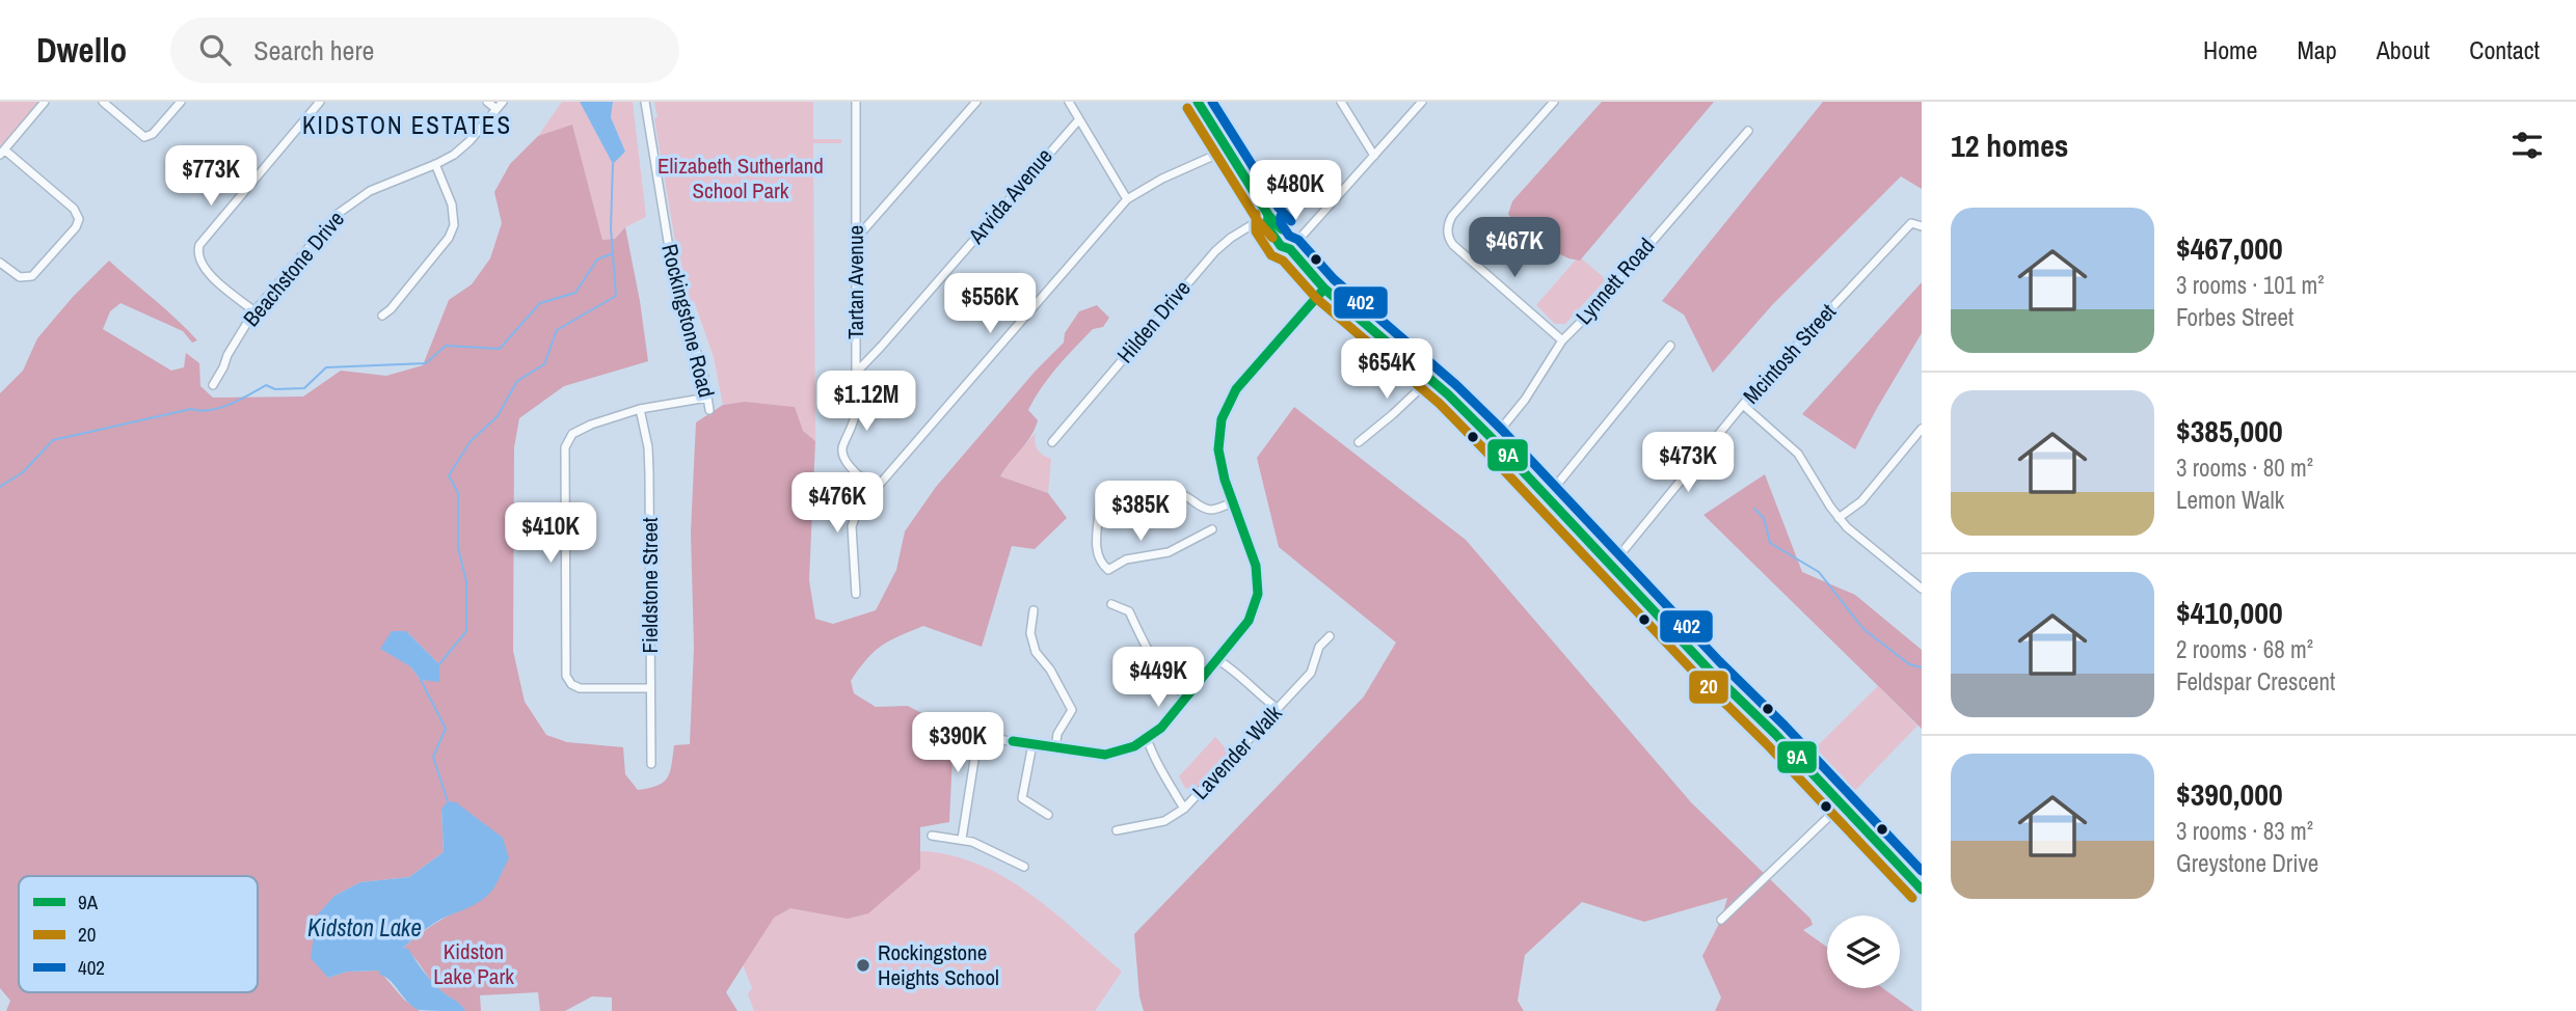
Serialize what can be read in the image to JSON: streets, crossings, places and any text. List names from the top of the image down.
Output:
{
  "streets": {
    "street": [
      "Arvida Avenue",
      "Beachstone Drive",
      "Lynnett Road",
      "Tartan Avenue",
      "Rockingstone Road",
      "Hilden Drive",
      "Mcintosh Street",
      "Fieldstone Street",
      "Lavender Walk"
    ]
  },
  "crossings": [
    ["Arvida Avenue", "Tartan Avenue"]
  ],
  "districts": ["KIDSTON ESTATES"],
  "water": ["Kidston Lake"],
  "parks": ["Elizabeth Sutherland School Park", "Kidston Lake Park"],
  "places": ["Rockingstone Heights School"],
  "lines": ["transit line 9A", "transit line 402", "transit line 20"],
  "legend": ["9A", "20", "402"],
  "page": {
    "header": "Dwello",
    "search": "Search here",
    "nav": [
      "Home",
      "Map",
      "About",
      "Contact"
    ],
    "heading": "12 homes",
    "price": [
      "$773K",
      "$480K",
      "$467K",
      "$556K",
      "$654K",
      "$1.12M",
      "$473K",
      "$476K",
      "$385K",
      "$410K",
      "$449K",
      "$390K"
    ],
    "list": [
      {
        "name": "$467,000",
        "note": "3 rooms · 101 m² · Forbes Street"
      },
      {
        "name": "$385,000",
        "note": "3 rooms · 80 m² · Lemon Walk"
      },
      {
        "name": "$410,000",
        "note": "2 rooms · 68 m² · Feldspar Crescent"
      },
      {
        "name": "$390,000",
        "note": "3 rooms · 83 m² · Greystone Drive"
      }
    ]
  }
}
